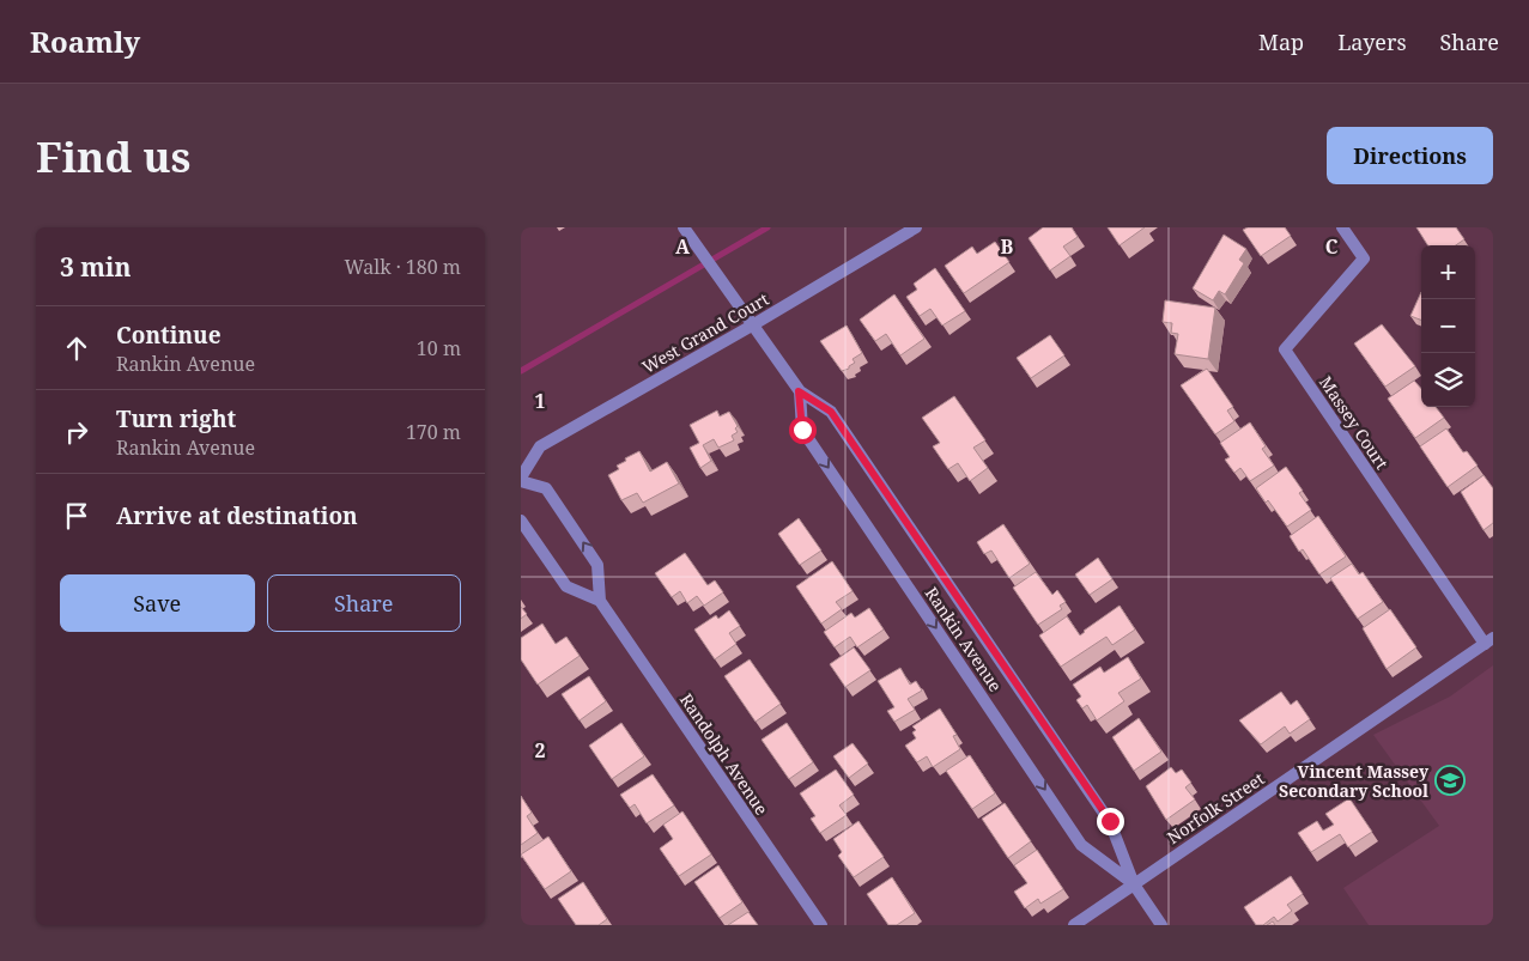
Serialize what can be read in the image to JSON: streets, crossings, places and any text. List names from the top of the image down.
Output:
{
  "streets": {
    "street": [
      "West Grand Court",
      "Massey Court",
      "Rankin Avenue",
      "Randolph Avenue",
      "Norfolk Street"
    ]
  },
  "crossings": [
    ["West Grand Court", "Rankin Avenue"],
    ["Massey Court", "Norfolk Street"],
    ["Rankin Avenue", "Norfolk Street"]
  ],
  "places": {
    "school or university": ["Vincent Massey Secondary School"]
  },
  "page": {
    "header": "Roamly",
    "nav": ["Map", "Layers", "Share"],
    "buttons": [
      "Directions",
      ["Save", "Share"]
    ],
    "title": "Find us",
    "heading": ["3 min", "Walk · 180 m"],
    "map_buttons": ["+", "−"],
    "list": [
      ["Continue", "Rankin Avenue", "10 m"],
      ["Turn right", "Rankin Avenue", "170 m"],
      "Arrive at destination"
    ]
  },
  "grid": {
    "columns": ["A", "B", "C"],
    "rows": ["1", "2"]
  }
}
